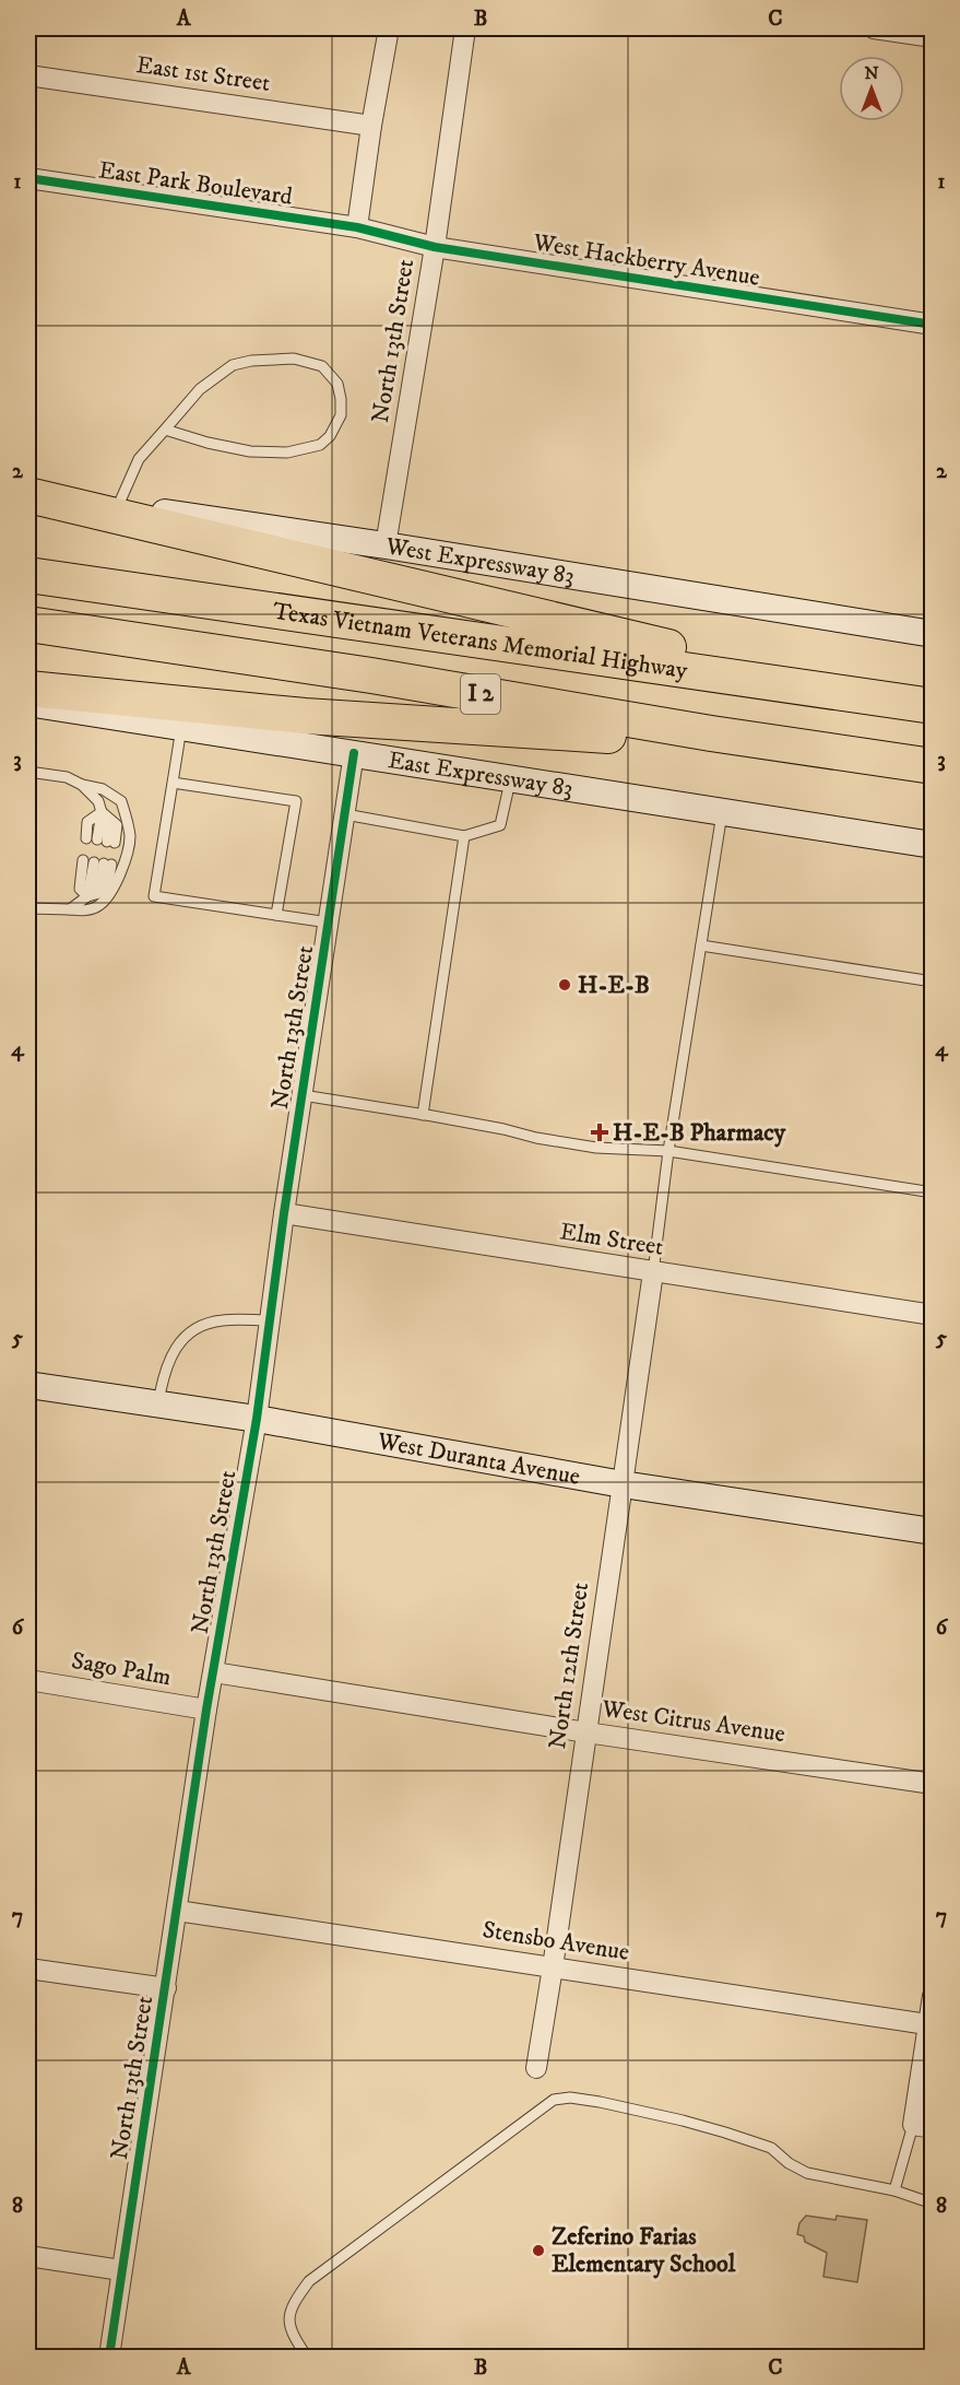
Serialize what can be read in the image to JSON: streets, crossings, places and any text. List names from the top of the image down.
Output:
{
  "streets": {
    "highway": ["Texas Vietnam Veterans Memorial Highway", "I 2"],
    "main road": ["West Expressway 83", "East Expressway 83", "West Duranta Avenue"],
    "street": [
      "East 1st Street",
      "East Park Boulevard",
      "West Hackberry Avenue",
      "North 13th Street",
      "Elm Street",
      "North 12th Street",
      "Sago Palm",
      "West Citrus Avenue",
      "Stensbo Avenue"
    ]
  },
  "crossings": [
    ["East Park Boulevard", "West Hackberry Avenue"],
    ["West Hackberry Avenue", "North 13th Street"],
    ["North 13th Street", "West Expressway 83"],
    ["North 13th Street", "East Expressway 83"],
    ["North 13th Street", "Elm Street"],
    ["North 13th Street", "West Duranta Avenue"],
    ["North 13th Street", "Sago Palm"],
    ["North 13th Street", "West Citrus Avenue"],
    ["North 13th Street", "Stensbo Avenue"],
    ["Elm Street", "North 12th Street"],
    ["West Duranta Avenue", "North 12th Street"],
    ["North 12th Street", "West Citrus Avenue"],
    ["North 12th Street", "Stensbo Avenue"]
  ],
  "places": {
    "other": ["H-E-B", "Zeferino Farias Elementary School"],
    "health": ["H-E-B Pharmacy"]
  },
  "north": "top",
  "grid": {
    "columns": ["A", "B", "C"],
    "rows": [
      "1",
      "2",
      "3",
      "4",
      "5",
      "6",
      "7",
      "8"
    ]
  }
}
